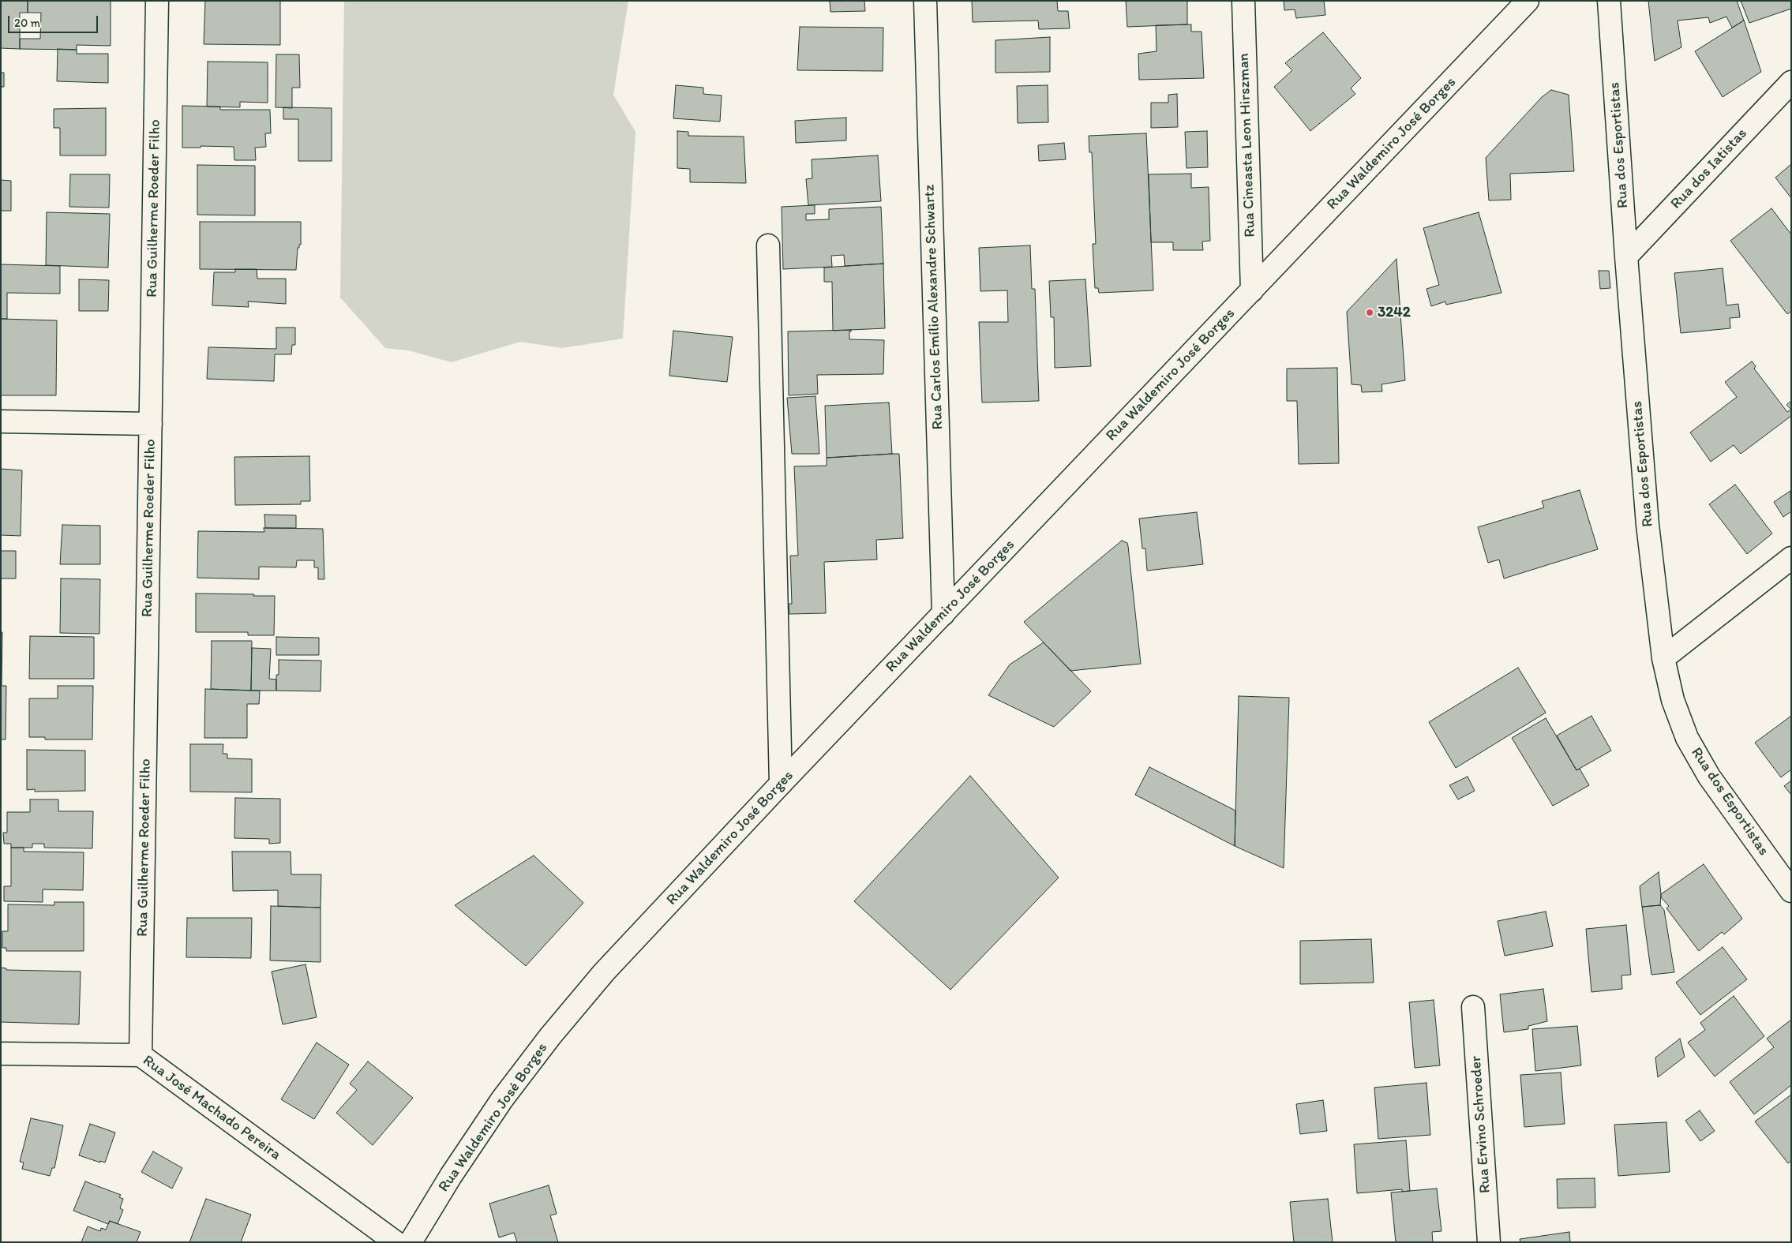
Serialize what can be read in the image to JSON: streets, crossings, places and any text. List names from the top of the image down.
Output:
{
  "streets": {
    "street": [
      "Rua Waldemiro José Borges",
      "Rua Cineasta Leon Hirszman",
      "Rua dos Esportistas",
      "Rua dos Iatistas",
      "Rua Guilherme Roeder Filho",
      "Rua Carlos Emílio Alexandre Schwartz",
      "Rua José Machado Pereira",
      "Rua Ervino Schroeder"
    ]
  },
  "crossings": [
    ["Rua Waldemiro José Borges", "Rua Cineasta Leon Hirszman"],
    ["Rua Waldemiro José Borges", "Rua Carlos Emílio Alexandre Schwartz"],
    ["Rua dos Esportistas", "Rua dos Iatistas"],
    ["Rua Guilherme Roeder Filho", "Rua José Machado Pereira"]
  ],
  "places": ["3242"],
  "scale_bar": "20 m"
}
